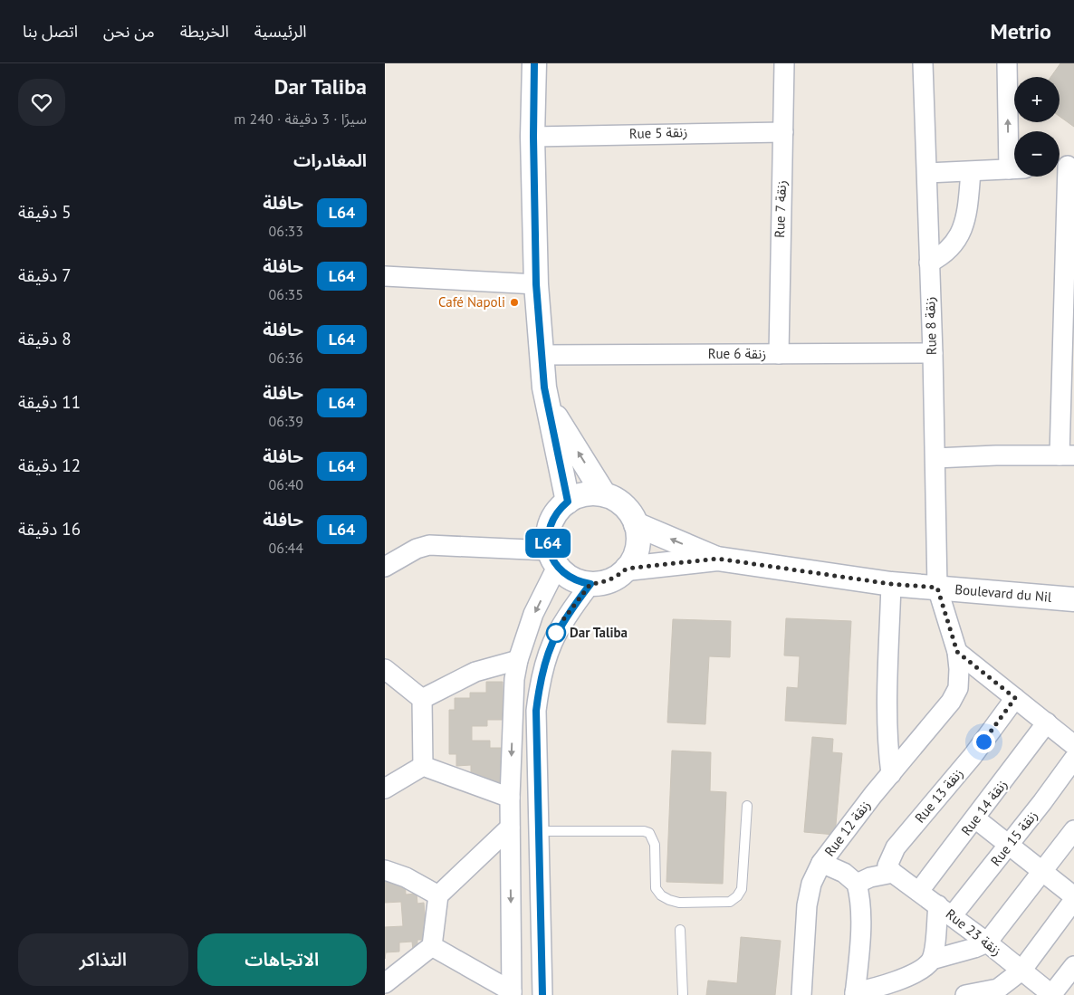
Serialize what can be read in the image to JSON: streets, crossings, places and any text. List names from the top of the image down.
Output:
{
  "streets": {
    "street": [
      "Rue 5 زنقة",
      "Rue 7 زنقة",
      "Rue 8 زنقة",
      "Rue 6 زنقة",
      "Boulevard du Nil",
      "Rue 13 زنقة",
      "Rue 14 زنقة",
      "Rue 12 زنقة",
      "Rue 15 زنقة",
      "Rue 23 زنقة"
    ]
  },
  "crossings": [
    ["Rue 5 زنقة", "Rue 7 زنقة"],
    ["Rue 7 زنقة", "Rue 6 زنقة"],
    ["Rue 8 زنقة", "Rue 6 زنقة"],
    ["Rue 8 زنقة", "Boulevard du Nil"],
    ["Rue 8 زنقة", "Rue 12 زنقة"],
    ["Rue 13 زنقة", "Rue 23 زنقة"],
    ["Rue 14 زنقة", "Rue 23 زنقة"],
    ["Rue 15 زنقة", "Rue 23 زنقة"]
  ],
  "places": ["Café Napoli", "Dar Taliba"],
  "lines": ["bus line L64"],
  "page": {
    "header": "Metrio",
    "nav": [
      "الرئيسية",
      "الخريطة",
      "من نحن",
      "اتصل بنا"
    ],
    "on_map": "L64",
    "heading": [
      ["Dar Taliba", "سيرًا · 3 دقيقة · 240 m"],
      "المغادرات"
    ],
    "map_buttons": ["+", "−"],
    "list": [
      {
        "mark": "L64",
        "name": "حافلة",
        "note": "06:33",
        "value": "5 دقيقة"
      },
      {
        "mark": "L64",
        "name": "حافلة",
        "note": "06:35",
        "value": "7 دقيقة"
      },
      {
        "mark": "L64",
        "name": "حافلة",
        "note": "06:36",
        "value": "8 دقيقة"
      },
      {
        "mark": "L64",
        "name": "حافلة",
        "note": "06:39",
        "value": "11 دقيقة"
      },
      {
        "mark": "L64",
        "name": "حافلة",
        "note": "06:40",
        "value": "12 دقيقة"
      },
      {
        "mark": "L64",
        "name": "حافلة",
        "note": "06:44",
        "value": "16 دقيقة"
      }
    ],
    "buttons": ["الاتجاهات", "التذاكر"]
  }
}
